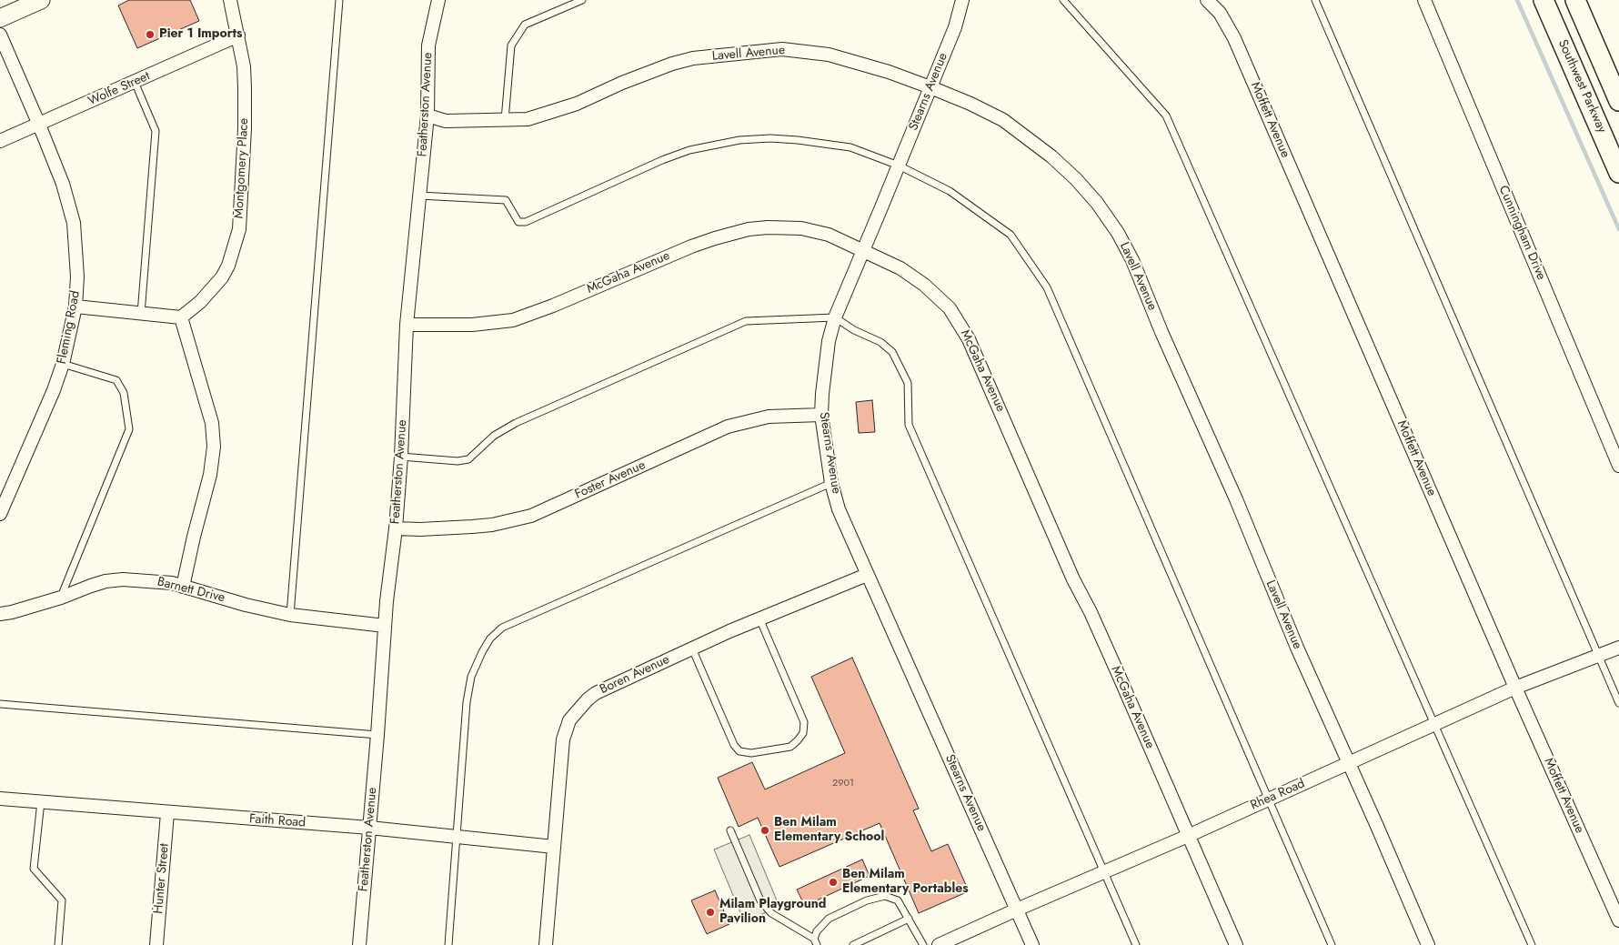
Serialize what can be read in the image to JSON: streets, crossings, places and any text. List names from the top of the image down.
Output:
{
  "streets": {
    "main road": ["Southwest Parkway"],
    "street": [
      "Lavell Avenue",
      "Wolfe Street",
      "Stearns Avenue",
      "Featherston Avenue",
      "Moffett Avenue",
      "Montgomery Place",
      "Cunningham Drive",
      "McGaha Avenue",
      "Fleming Road",
      "Foster Avenue",
      "Barnett Drive",
      "Boren Avenue",
      "Rhea Road",
      "Faith Road",
      "Hunter Street"
    ]
  },
  "crossings": [
    ["Lavell Avenue", "Stearns Avenue"],
    ["Lavell Avenue", "Featherston Avenue"],
    ["Lavell Avenue", "Rhea Road"],
    ["Wolfe Street", "Montgomery Place"],
    ["Wolfe Street", "Fleming Road"],
    ["Stearns Avenue", "McGaha Avenue"],
    ["Stearns Avenue", "Foster Avenue"],
    ["Stearns Avenue", "Boren Avenue"],
    ["Stearns Avenue", "Rhea Road"],
    ["Featherston Avenue", "McGaha Avenue"],
    ["Featherston Avenue", "Foster Avenue"],
    ["Featherston Avenue", "Barnett Drive"],
    ["Featherston Avenue", "Faith Road"],
    ["Moffett Avenue", "Rhea Road"],
    ["McGaha Avenue", "Rhea Road"],
    ["Boren Avenue", "Faith Road"],
    ["Faith Road", "Hunter Street"]
  ],
  "places": [
    "Pier 1 Imports",
    "Ben Milam Elementary School",
    "Ben Milam Elementary Portables",
    "Milam Playground Pavilion"
  ],
  "house_numbers": ["2901"]
}
